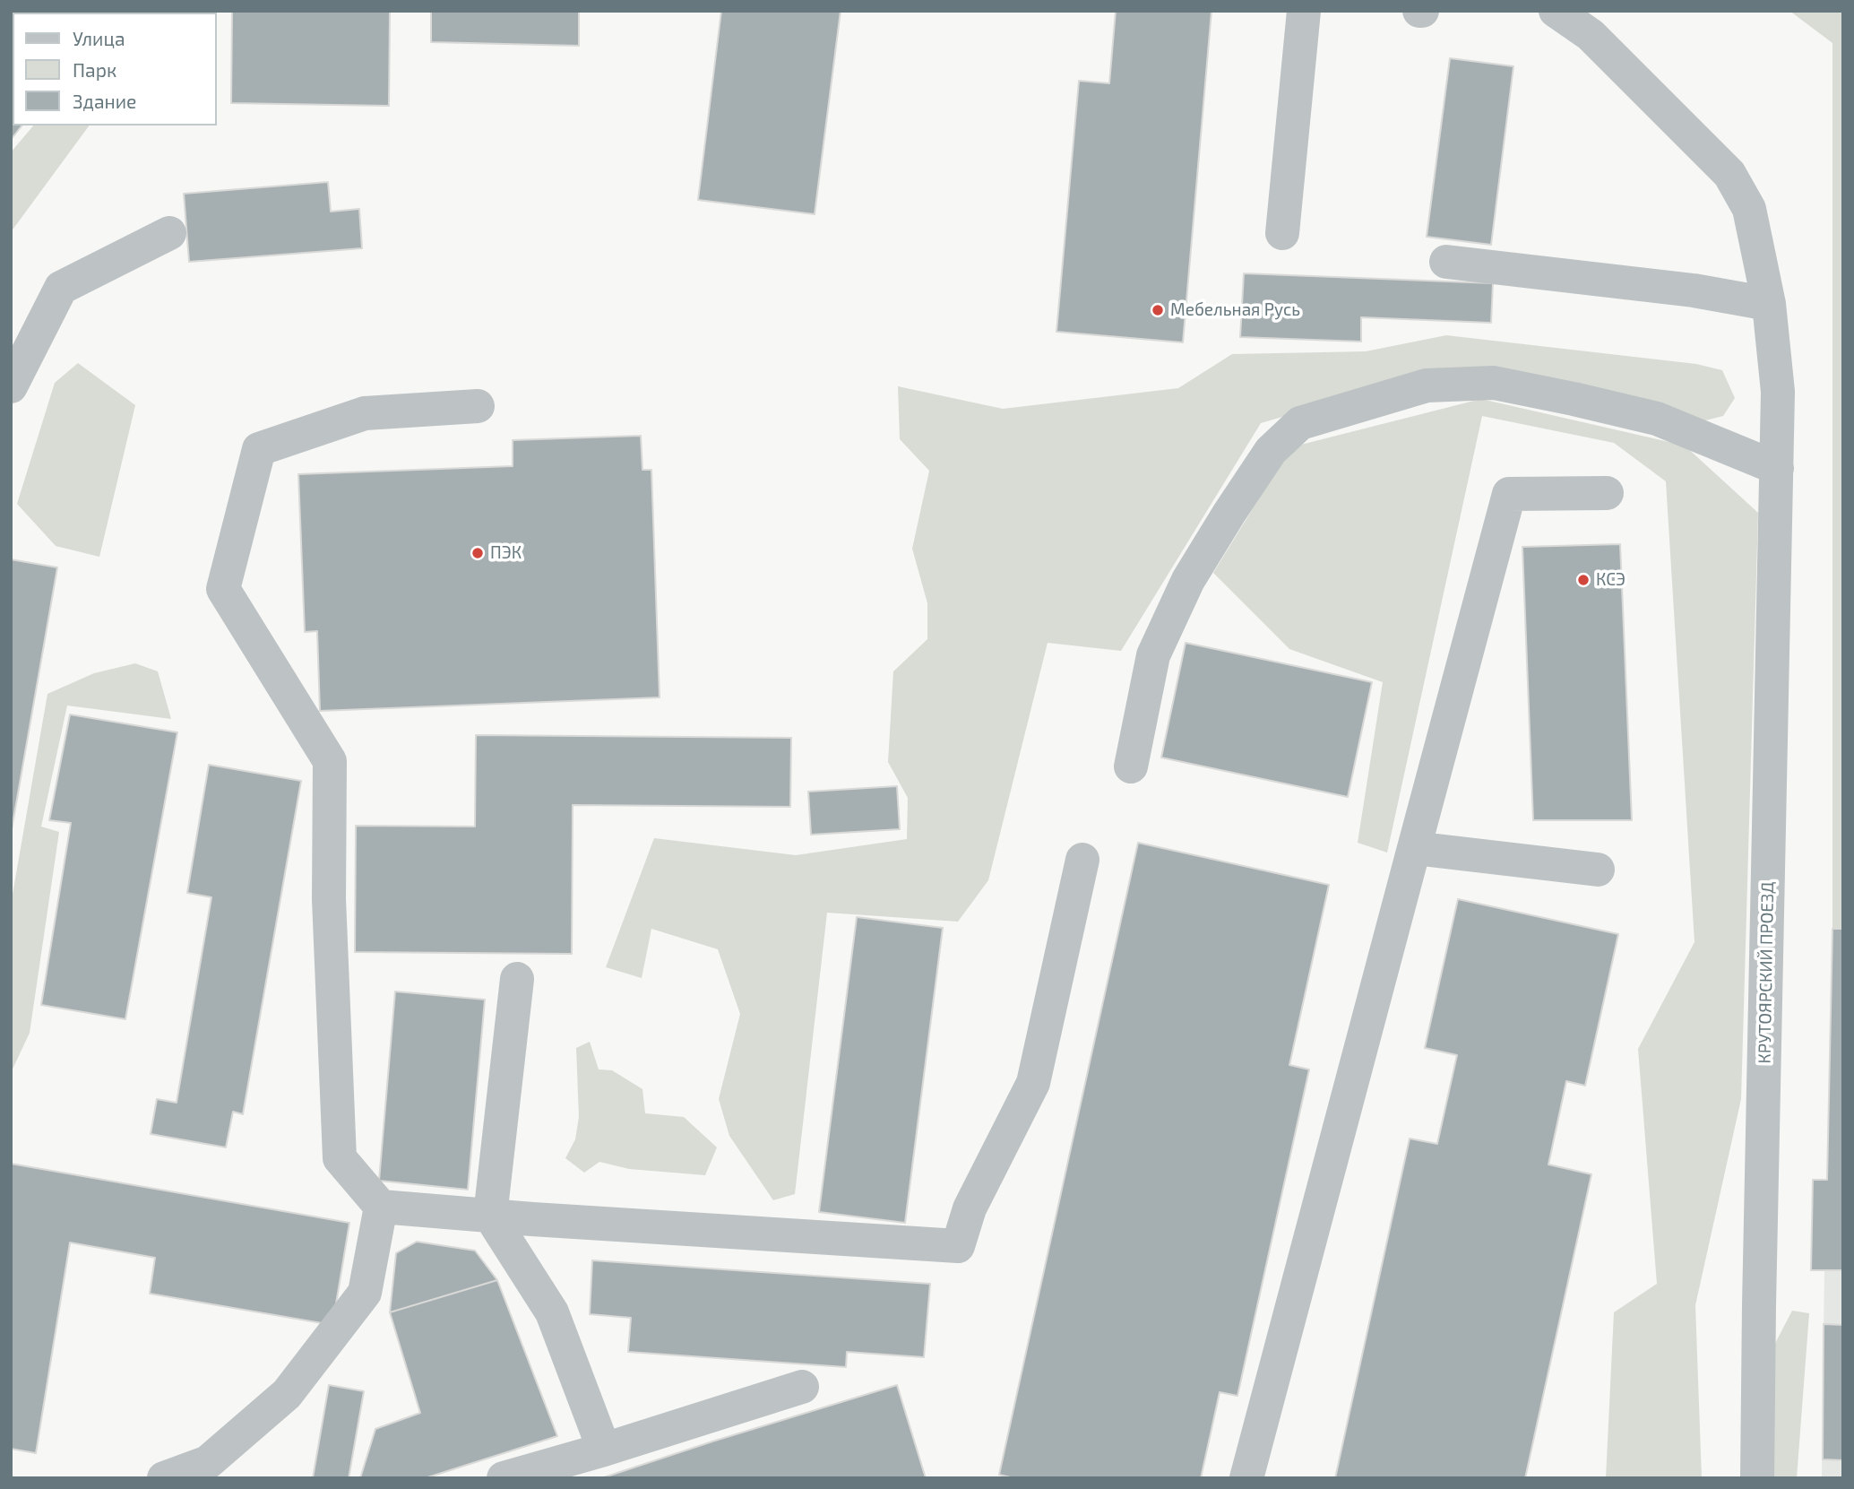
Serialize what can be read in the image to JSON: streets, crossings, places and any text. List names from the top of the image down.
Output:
{
  "streets": {
    "street": ["КРУТОЯРСКИЙ ПРОЕЗД"]
  },
  "places": ["Мебельная Русь", "ПЭК", "КСЭ"],
  "legend": ["Улица", "Парк", "Здание"]
}
